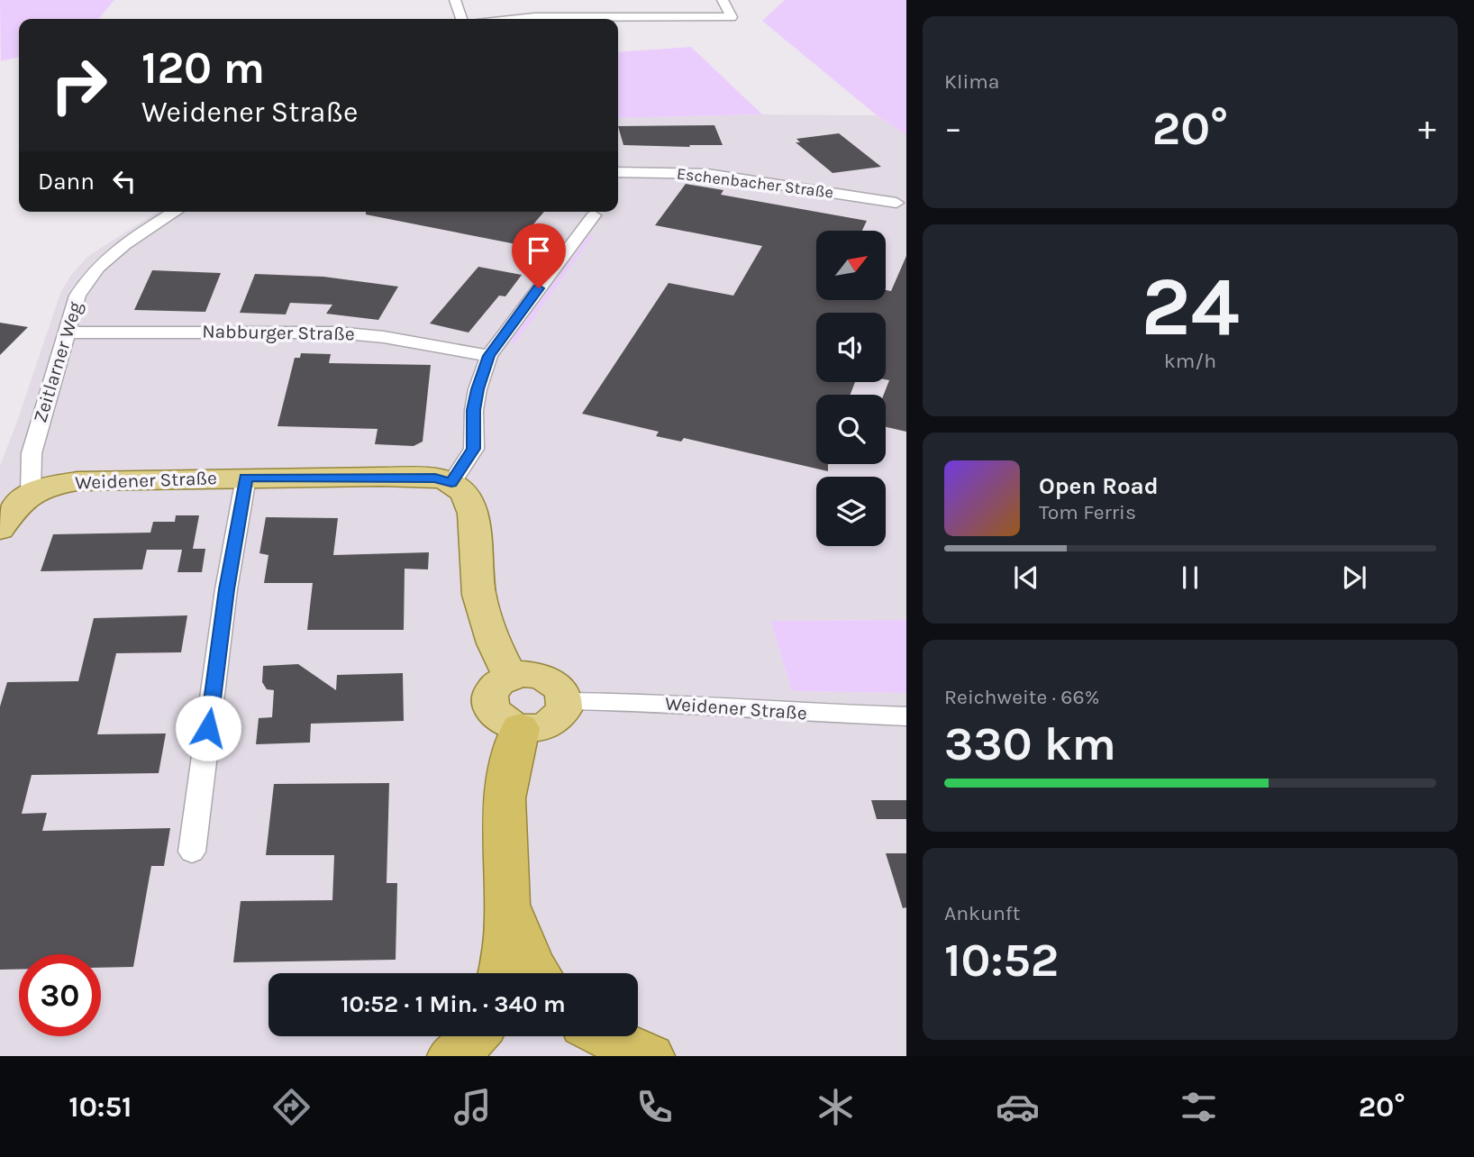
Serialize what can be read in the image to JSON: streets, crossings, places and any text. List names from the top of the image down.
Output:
{
  "streets": {
    "main road": ["Weidener Straße"],
    "street": ["Eschenbacher Straße", "Nabburger Straße", "Zeitlarner Weg"]
  },
  "crossings": [
    ["Nabburger Straße", "Zeitlarner Weg"],
    ["Zeitlarner Weg", "Weidener Straße"]
  ],
  "north": "top right",
  "page": {
    "tile": [
      "Klima",
      ["24", "km/h"],
      ["Reichweite · 66%", "330 km"],
      ["Ankunft", "10:52"]
    ],
    "turn": ["120 m", "Weidener Straße"],
    "heat": ["−", "20°", "+"],
    "then": "Dann",
    "song": ["Open Road", "Tom Ferris"],
    "limit": "30",
    "trip": "10:52 · 1 Min. · 340 m",
    "tabs": ["10:51", "20°"]
  }
}
